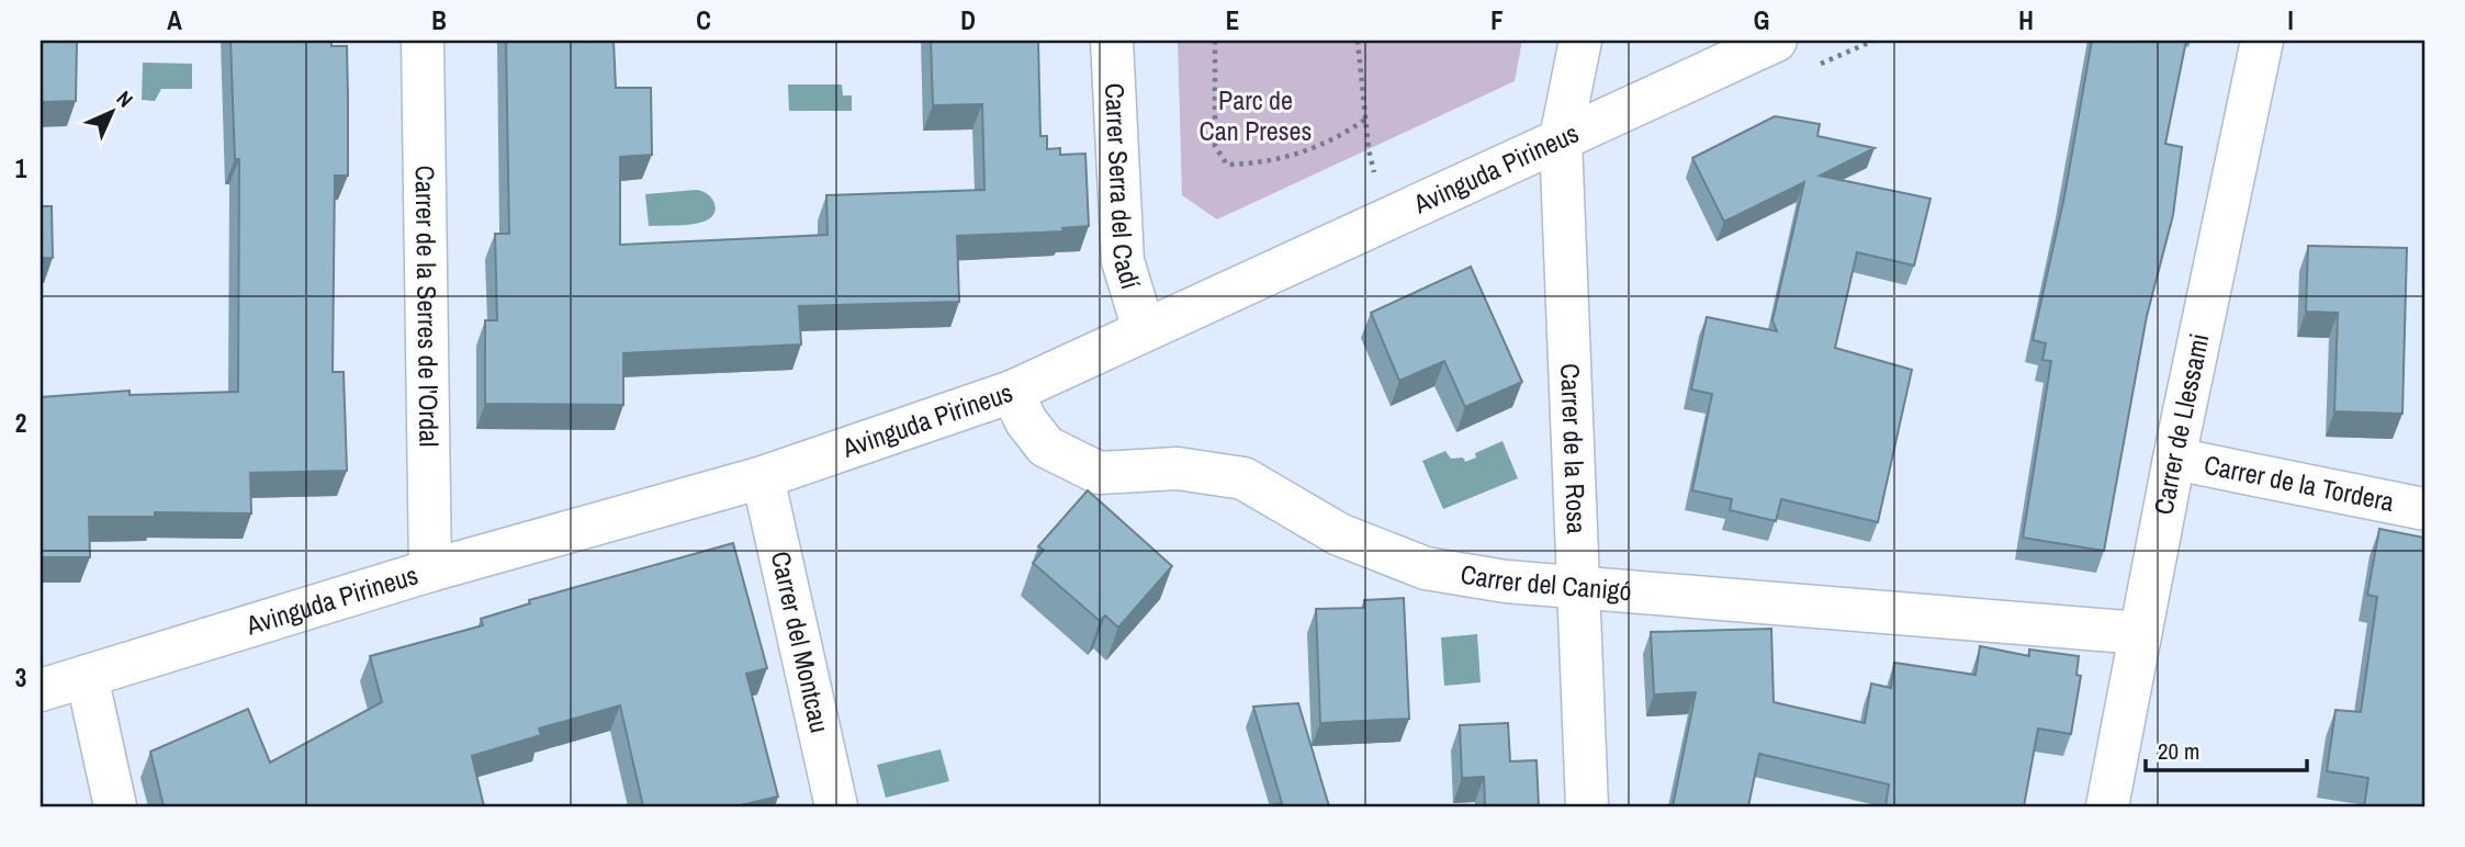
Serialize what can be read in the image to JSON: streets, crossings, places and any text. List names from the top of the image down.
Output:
{
  "streets": {
    "street": [
      "Avinguda Pirineus",
      "Carrer Serra del Cadí",
      "Carrer de la Serres de l'Ordal",
      "Carrer de Llessami",
      "Carrer de la Rosa",
      "Carrer de la Tordera",
      "Carrer del Canigó",
      "Carrer del Montcau"
    ]
  },
  "crossings": [
    ["Avinguda Pirineus", "Carrer Serra del Cadí"],
    ["Avinguda Pirineus", "Carrer de la Serres de l'Ordal"],
    ["Avinguda Pirineus", "Carrer de la Rosa"],
    ["Avinguda Pirineus", "Carrer del Canigó"],
    ["Avinguda Pirineus", "Carrer del Montcau"],
    ["Carrer de Llessami", "Carrer de la Tordera"],
    ["Carrer de Llessami", "Carrer del Canigó"],
    ["Carrer de la Rosa", "Carrer del Canigó"]
  ],
  "parks": ["Parc de Can Preses"],
  "scale_bar": "20 m",
  "north": "top right",
  "grid": {
    "columns": [
      "A",
      "B",
      "C",
      "D",
      "E",
      "F",
      "G",
      "H",
      "I"
    ],
    "rows": ["1", "2", "3"]
  }
}
